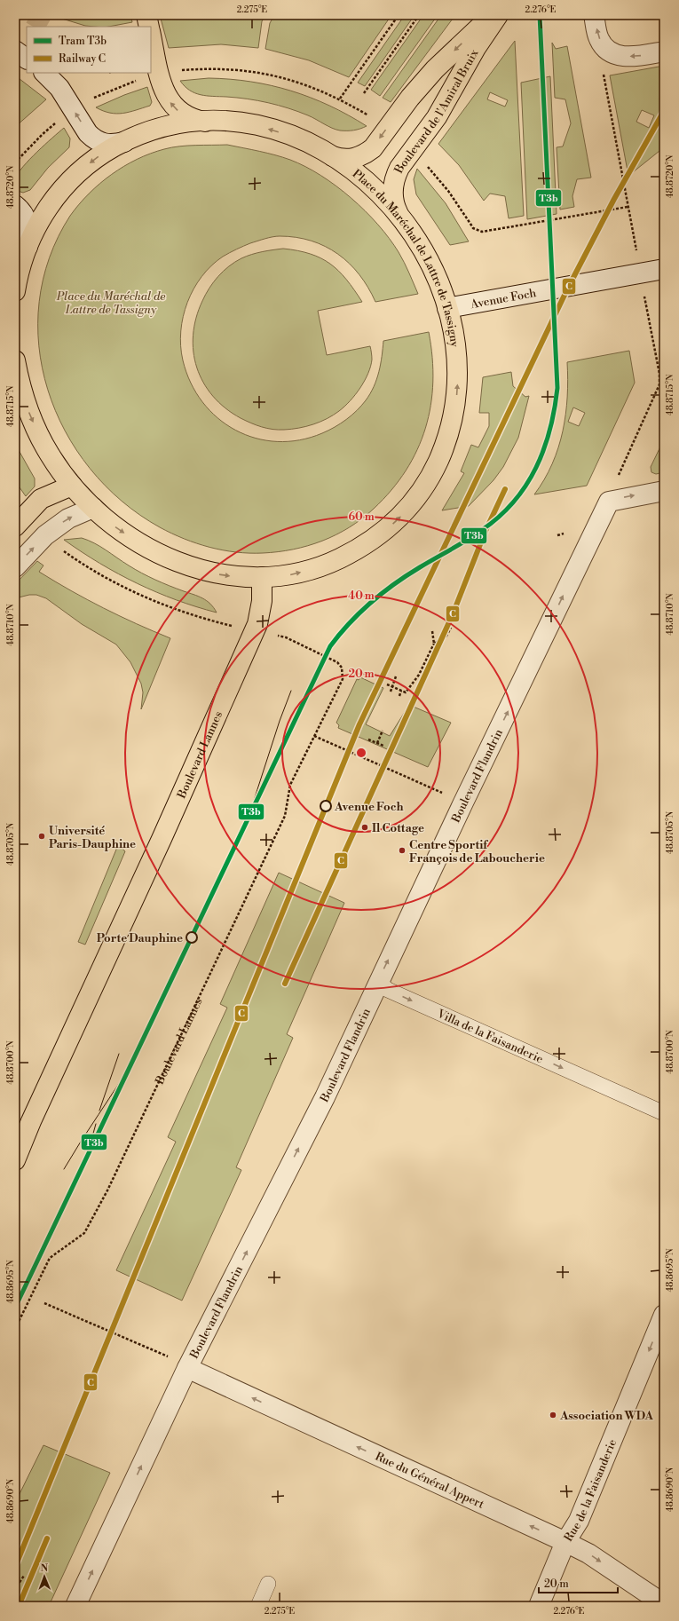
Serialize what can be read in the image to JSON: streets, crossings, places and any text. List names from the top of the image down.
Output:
{
  "streets": {
    "main road": ["Boulevard de l'Amiral Bruix", "Place du Maréchal de Lattre de Tassigny", "Boulevard Lannes"],
    "street": [
      "Avenue Foch",
      "Boulevard Flandrin",
      "Rue du Général Appert",
      "Rue de la Faisanderie"
    ],
    "lane": ["Villa de la Faisanderie"]
  },
  "crossings": [
    ["Boulevard de l'Amiral Bruix", "Place du Maréchal de Lattre de Tassigny"],
    ["Place du Maréchal de Lattre de Tassigny", "Avenue Foch"],
    ["Place du Maréchal de Lattre de Tassigny", "Boulevard Lannes"],
    ["Boulevard Flandrin", "Villa de la Faisanderie"],
    ["Boulevard Flandrin", "Rue du Général Appert"],
    ["Rue du Général Appert", "Rue de la Faisanderie"]
  ],
  "one_way": [
    "Boulevard de l'Amiral Bruix",
    "Boulevard Flandrin",
    "Villa de la Faisanderie",
    "Rue de la Faisanderie"
  ],
  "parks": ["Place du Maréchal de Lattre de Tassigny"],
  "places": [
    "Avenue Foch",
    "Il Cottage",
    "Université Paris-Dauphine",
    "Centre Sportif François de Laboucherie",
    "Porte Dauphine",
    "Association WDA"
  ],
  "lines": ["tram line T3b", "rail line C"],
  "legend": ["Tram T3b", "Railway C"],
  "scale_bar": "20 m",
  "north": "top",
  "coordinates": [
    "2.275°E",
    "2.276°E",
    "48.8720°N",
    "48.8715°N",
    "48.8710°N",
    "48.8705°N",
    "48.8700°N",
    "48.8695°N",
    "48.8690°N"
  ],
  "rings": ["60 m", "40 m", "20 m"]
}
